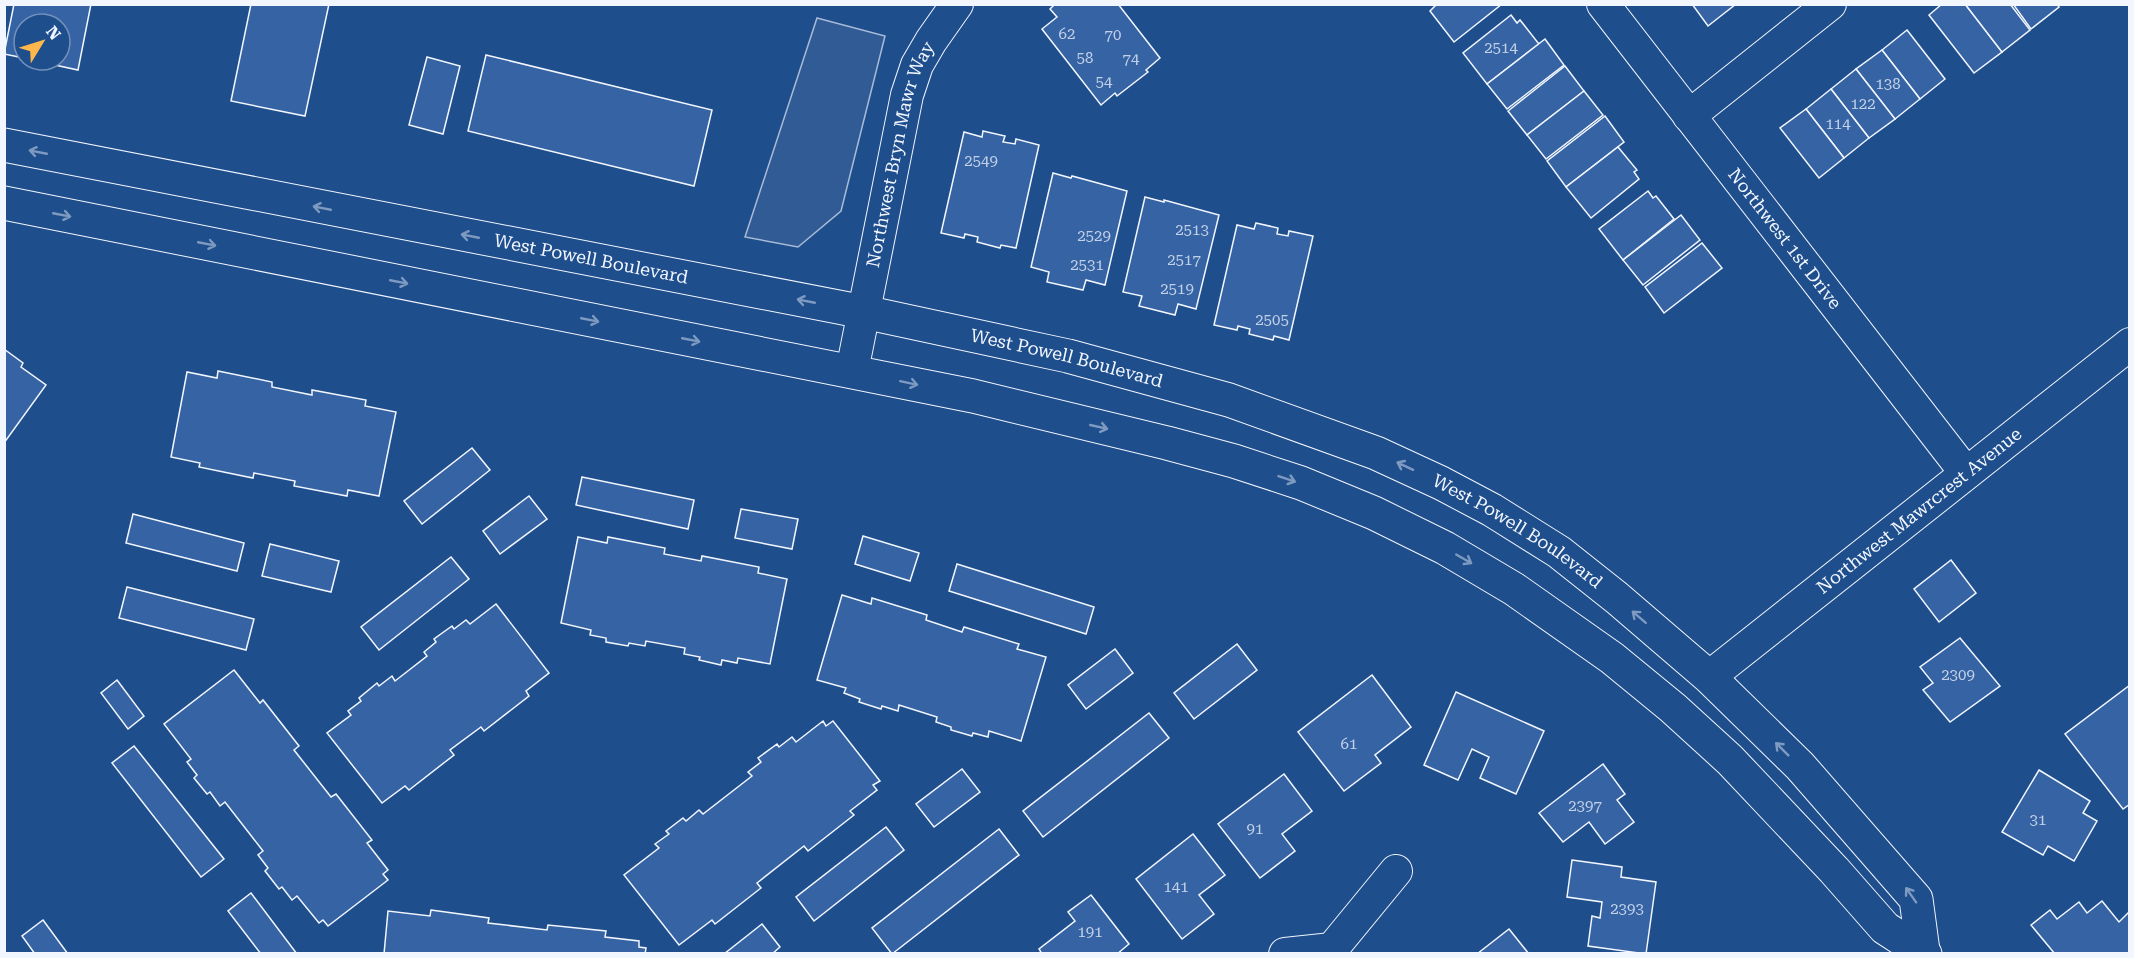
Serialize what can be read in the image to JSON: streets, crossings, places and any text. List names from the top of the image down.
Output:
{
  "streets": {
    "main road": ["West Powell Boulevard"],
    "street": ["Northwest Bryn Mawr Way", "Northwest 1st Drive", "Northwest Mawrcrest Avenue"]
  },
  "crossings": [
    ["Northwest Bryn Mawr Way", "West Powell Boulevard"],
    ["Northwest 1st Drive", "Northwest Mawrcrest Avenue"],
    ["West Powell Boulevard", "Northwest Mawrcrest Avenue"]
  ],
  "house_numbers": [
    "62",
    "70",
    "2514",
    "58",
    "74",
    "54",
    "138",
    "122",
    "114",
    "2549",
    "2513",
    "2529",
    "2517",
    "2531",
    "2519",
    "2505",
    "2309",
    "61",
    "2397",
    "31",
    "91",
    "141",
    "2393",
    "191"
  ],
  "north": "top right"
}
